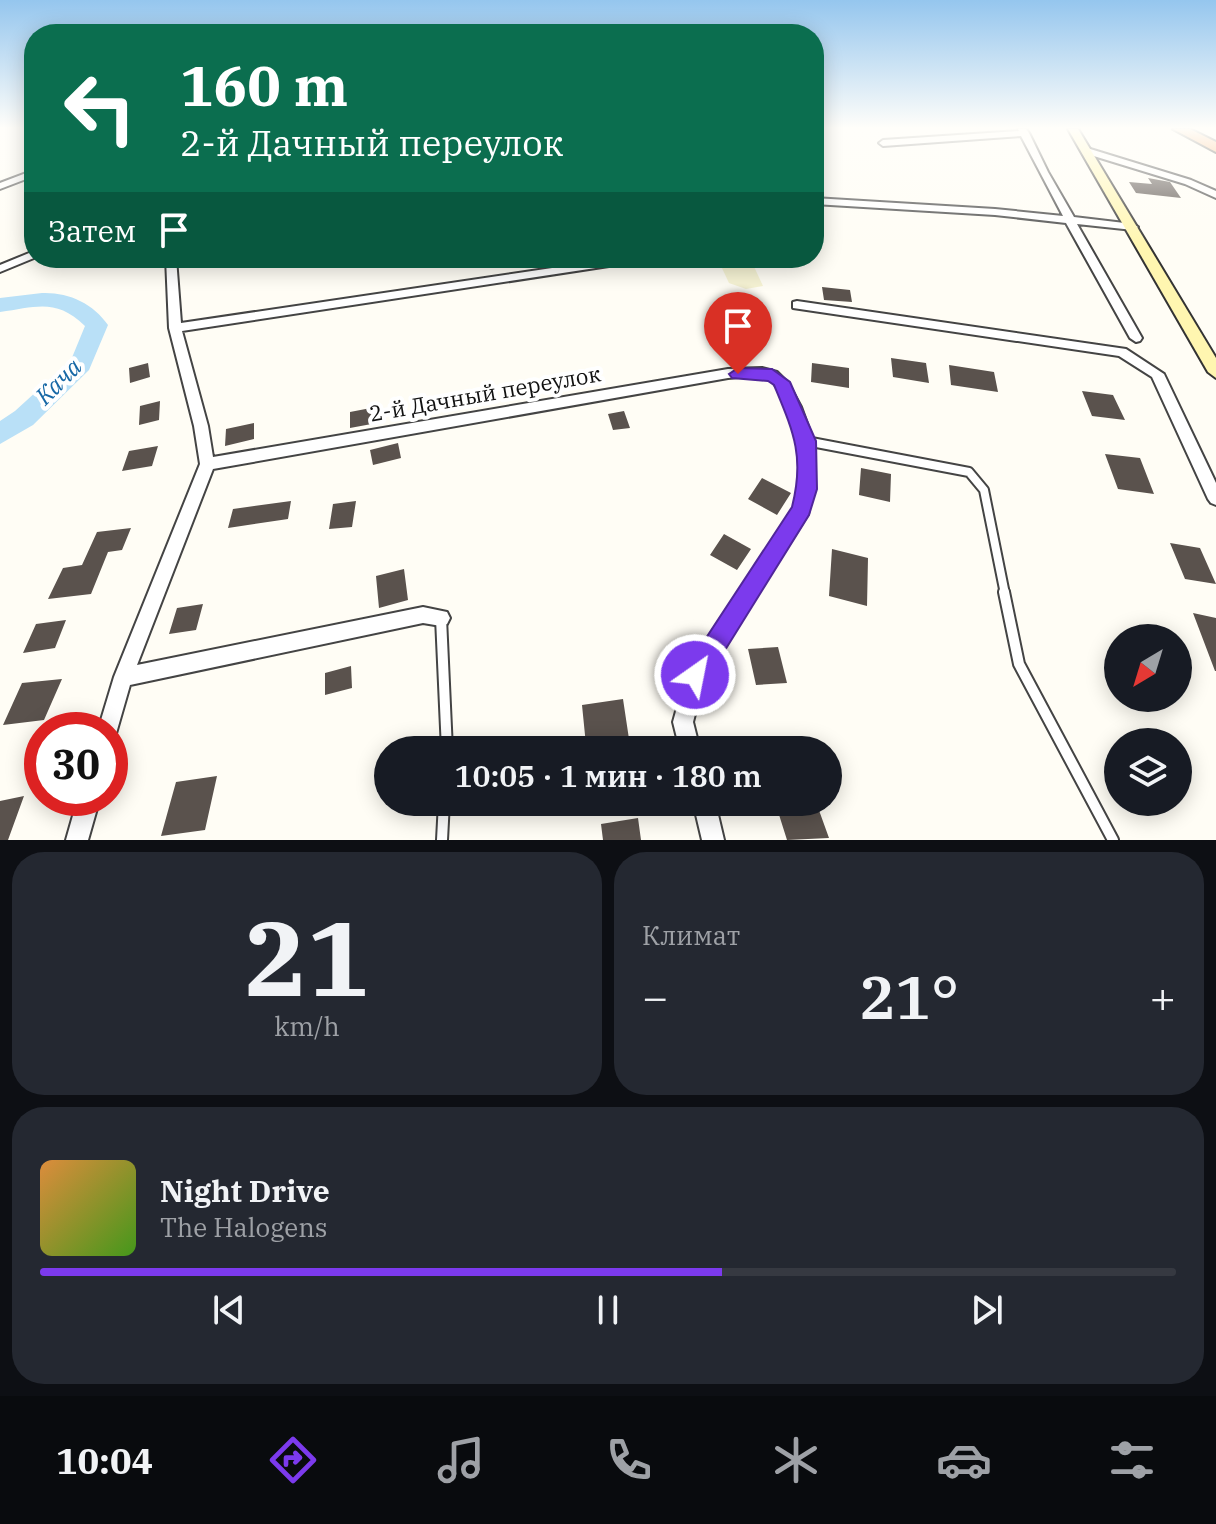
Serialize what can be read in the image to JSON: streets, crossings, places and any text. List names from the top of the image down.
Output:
{
  "streets": {
    "street": ["2-й Дачный переулок"]
  },
  "water": ["Кача"],
  "north": "bottom left",
  "page": {
    "turn": ["160 m", "2-й Дачный переулок"],
    "then": "Затем",
    "limit": "30",
    "trip": "10:05 · 1 мин · 180 m",
    "tile": [
      ["21", "km/h"],
      "Климат"
    ],
    "heat": ["−", "21°", "+"],
    "song": ["Night Drive", "The Halogens"],
    "tabs": "10:04"
  }
}
